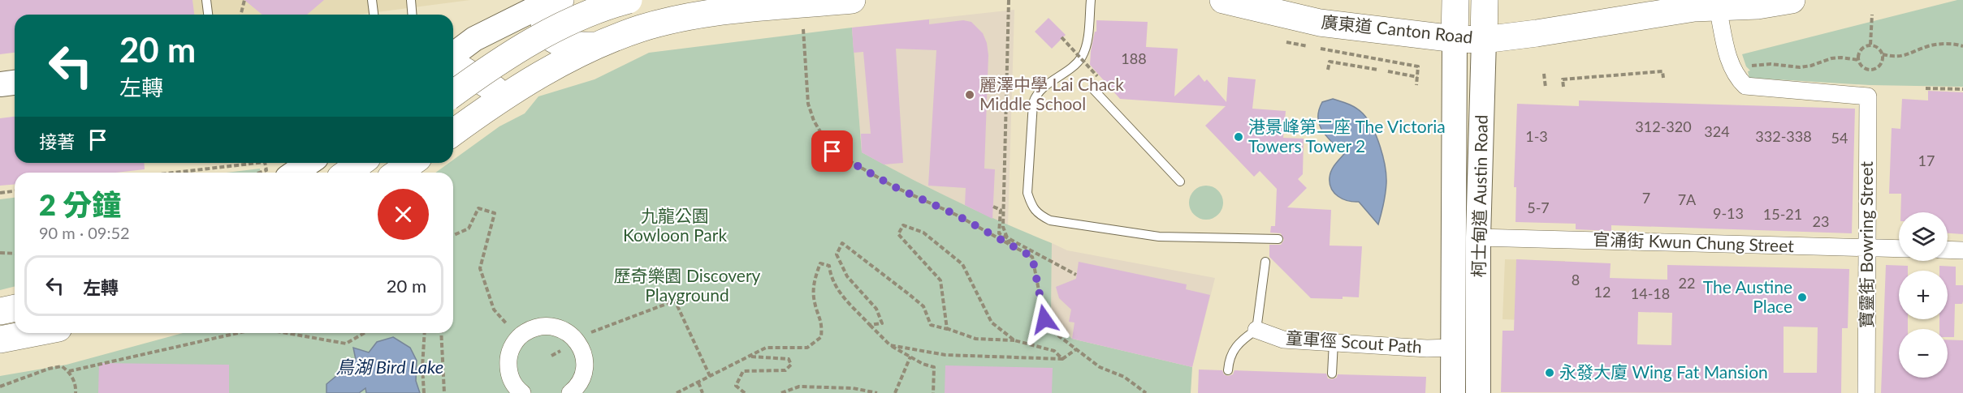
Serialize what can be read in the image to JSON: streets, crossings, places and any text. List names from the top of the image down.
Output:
{
  "streets": {
    "main road": ["廣東道 Canton Road", "柯士甸道 Austin Road"],
    "street": ["官涌街 Kwun Chung Street", "寶靈街 Bowring Street", "童軍徑 Scout Path"]
  },
  "crossings": [
    ["廣東道 Canton Road", "柯士甸道 Austin Road"],
    ["廣東道 Canton Road", "寶靈街 Bowring Street"],
    ["柯士甸道 Austin Road", "官涌街 Kwun Chung Street"],
    ["柯士甸道 Austin Road", "童軍徑 Scout Path"],
    ["官涌街 Kwun Chung Street", "寶靈街 Bowring Street"]
  ],
  "water": ["鳥湖 Bird Lake"],
  "parks": ["九龍公園 Kowloon Park", "歷奇樂園 Discovery Playground"],
  "places": [
    "麗澤中學 Lai Chack Middle School",
    "港景峰第二座 The Victoria Towers Tower 2",
    "The Austine Place",
    "永發大廈 Wing Fat Mansion"
  ],
  "house_numbers": [
    "188",
    "312-320",
    "324",
    "1-3",
    "332-338",
    "54",
    "17",
    "7",
    "7A",
    "5-7",
    "9-13",
    "15-21",
    "23",
    "8",
    "22",
    "12",
    "14-18"
  ],
  "page": {
    "turn": ["20 m", "左轉"],
    "then": "接著",
    "heading": ["2 分鐘", "90 m · 09:52"],
    "map_buttons": ["+", "−"],
    "list": [
      {
        "name": "左轉",
        "value": "20 m"
      }
    ]
  }
}
